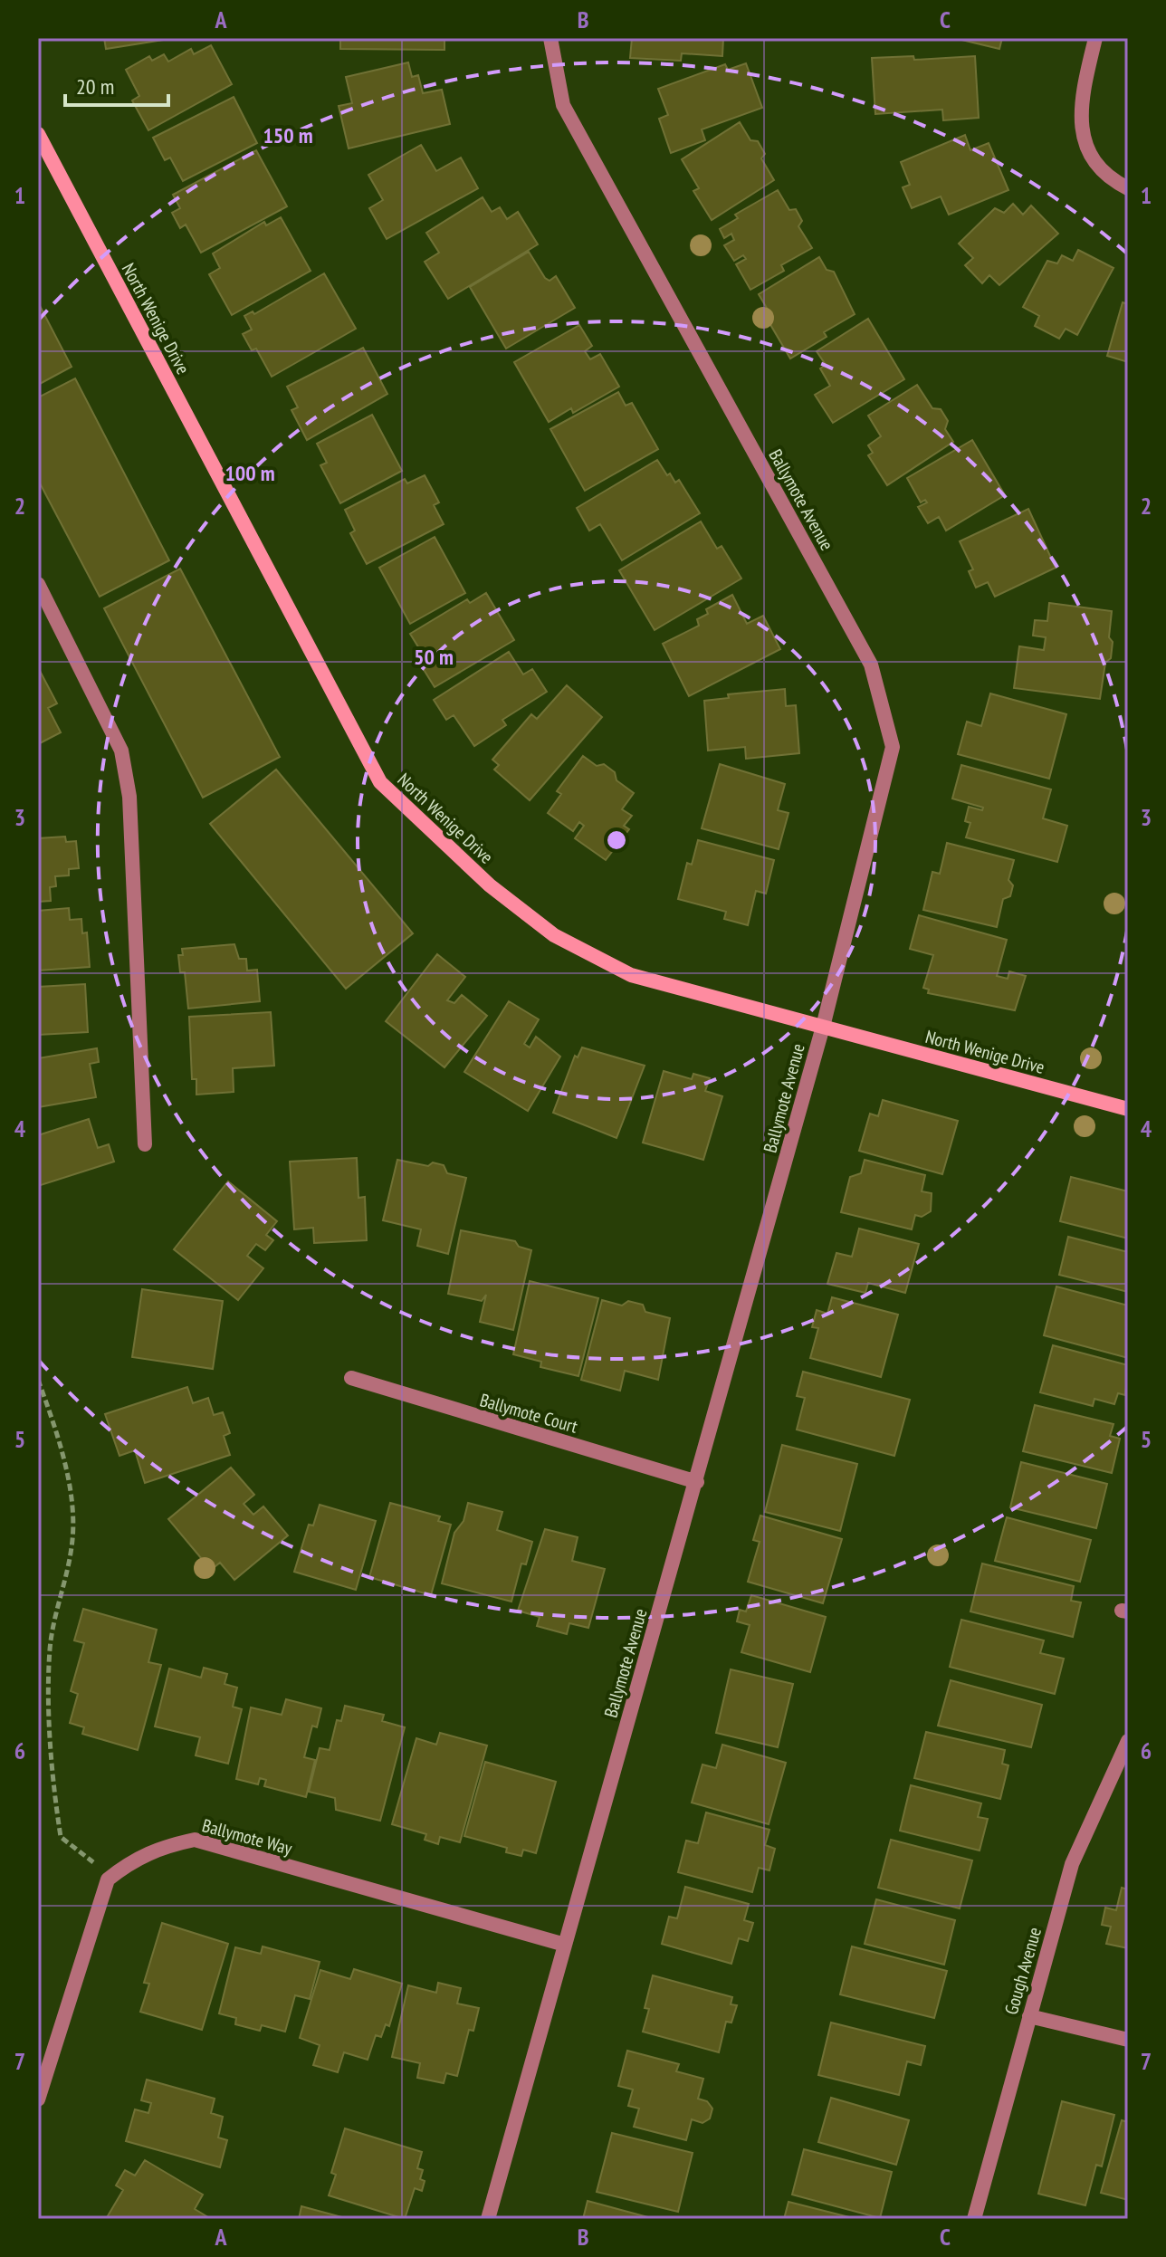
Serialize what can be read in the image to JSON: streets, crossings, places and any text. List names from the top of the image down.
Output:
{
  "streets": {
    "street": [
      "North Wenige Drive",
      "Ballymote Avenue",
      "Ballymote Court",
      "Ballymote Way",
      "Gough Avenue"
    ]
  },
  "crossings": [
    ["North Wenige Drive", "Ballymote Avenue"],
    ["Ballymote Avenue", "Ballymote Court"],
    ["Ballymote Avenue", "Ballymote Way"]
  ],
  "scale_bar": "20 m",
  "grid": {
    "columns": ["A", "B", "C"],
    "rows": [
      "1",
      "2",
      "3",
      "4",
      "5",
      "6",
      "7"
    ]
  },
  "rings": ["150 m", "100 m", "50 m"]
}
